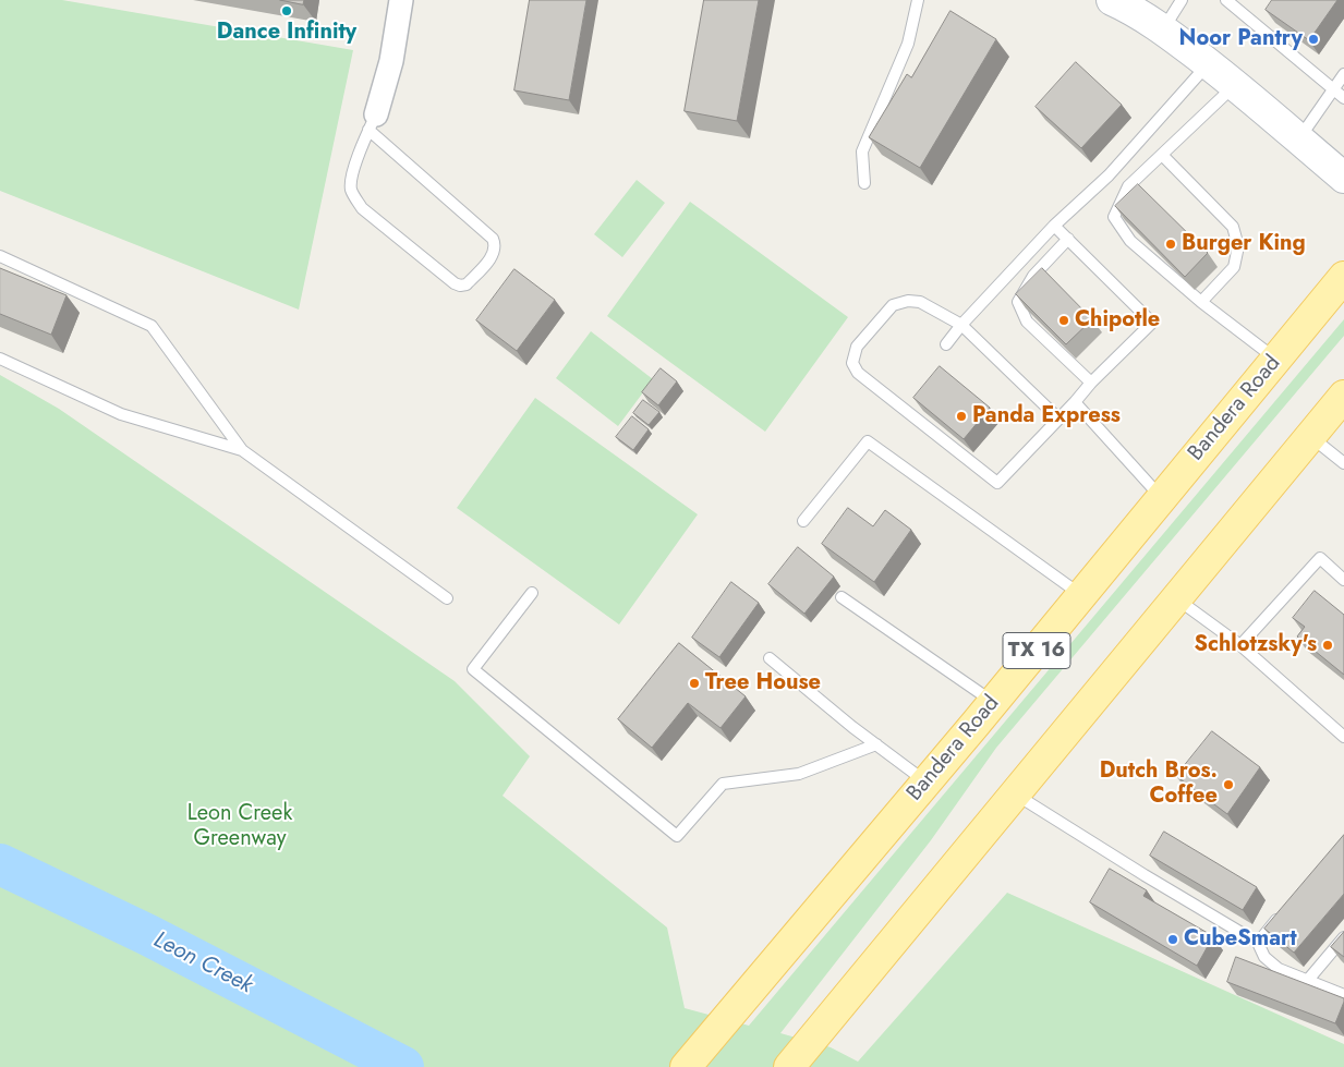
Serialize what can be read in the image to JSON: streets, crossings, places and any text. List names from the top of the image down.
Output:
{
  "streets": {
    "main road": ["Bandera Road", "TX 16"]
  },
  "water": ["Leon Creek"],
  "parks": ["Leon Creek Greenway"],
  "places": [
    "Dance Infinity",
    "Noor Pantry",
    "Burger King",
    "Chipotle",
    "Panda Express",
    "Schlotzsky's",
    "Tree House",
    "Dutch Bros. Coffee",
    "CubeSmart"
  ]
}
